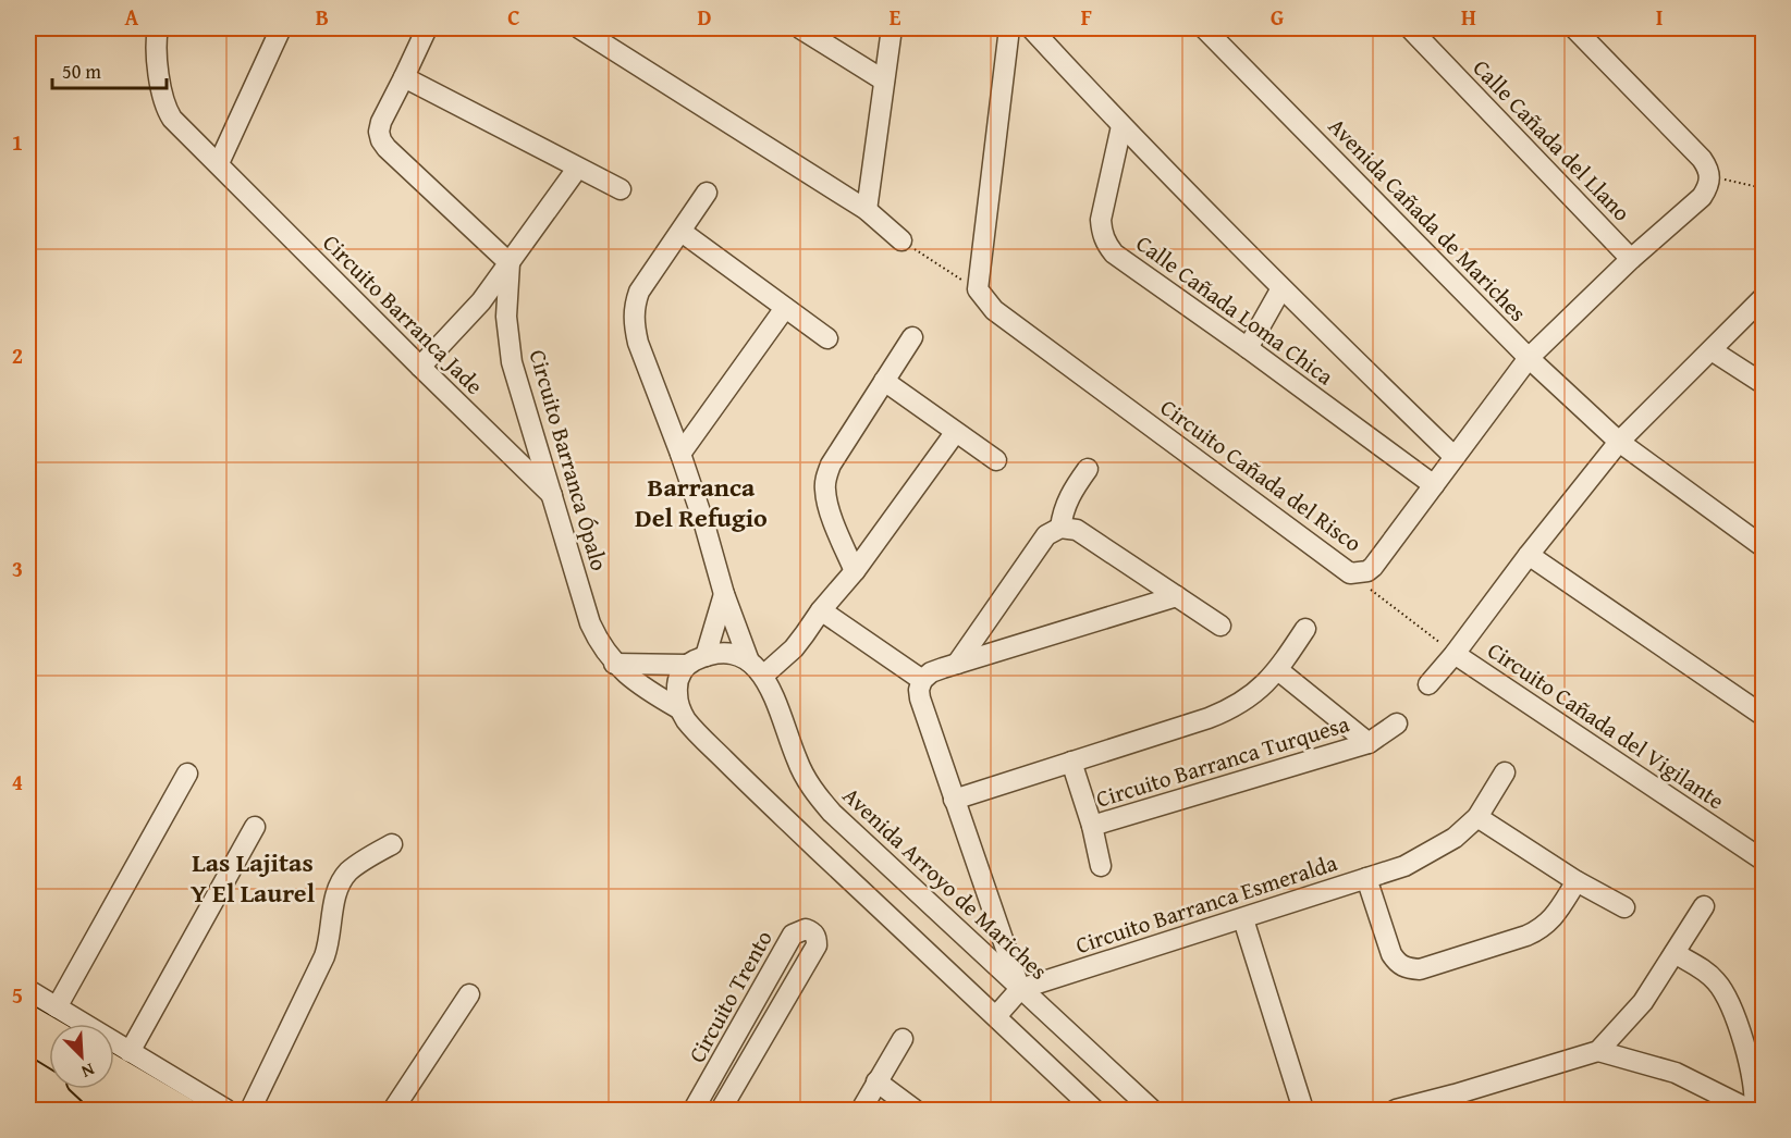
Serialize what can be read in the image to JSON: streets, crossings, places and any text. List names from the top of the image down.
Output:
{
  "streets": {
    "street": [
      "Calle Cañada del Llano",
      "Avenida Cañada de Mariches",
      "Calle Cañada Loma Chica",
      "Circuito Barranca Jade",
      "Circuito Barranca Ópalo",
      "Circuito Cañada del Risco",
      "Circuito Cañada del Vigilante",
      "Circuito Barranca Turquesa",
      "Avenida Arroyo de Mariches",
      "Circuito Barranca Esmeralda",
      "Circuito Trento"
    ]
  },
  "crossings": [
    ["Calle Cañada del Llano", "Circuito Cañada del Risco"],
    ["Avenida Cañada de Mariches", "Circuito Cañada del Risco"],
    ["Avenida Cañada de Mariches", "Circuito Cañada del Vigilante"],
    ["Calle Cañada Loma Chica", "Circuito Cañada del Risco"],
    ["Circuito Barranca Jade", "Circuito Barranca Ópalo"],
    ["Avenida Arroyo de Mariches", "Circuito Barranca Esmeralda"]
  ],
  "districts": ["Barranca Del Refugio", "Las Lajitas Y El Laurel"],
  "scale_bar": "50 m",
  "north": "bottom right",
  "grid": {
    "columns": [
      "A",
      "B",
      "C",
      "D",
      "E",
      "F",
      "G",
      "H",
      "I"
    ],
    "rows": [
      "1",
      "2",
      "3",
      "4",
      "5"
    ]
  }
}
